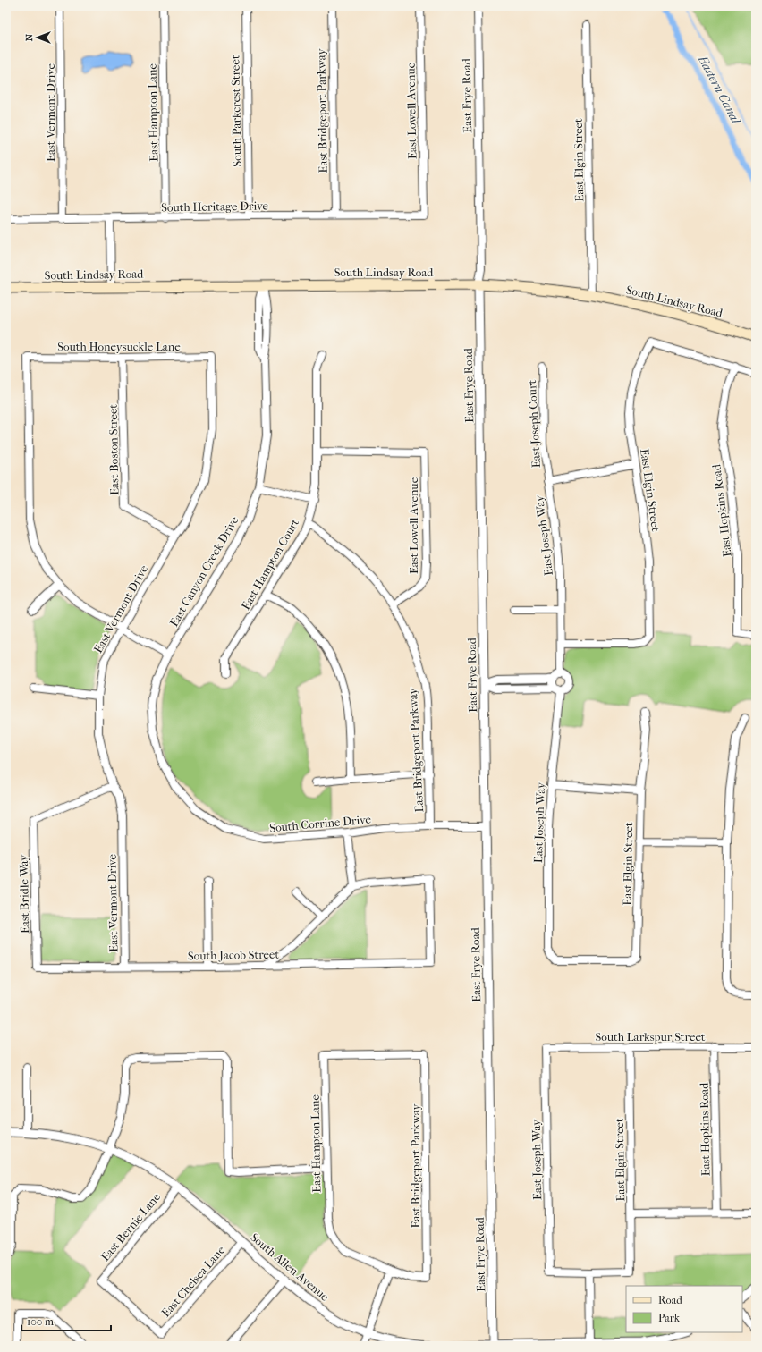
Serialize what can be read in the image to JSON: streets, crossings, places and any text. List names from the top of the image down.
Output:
{
  "streets": {
    "main road": ["South Lindsay Road"],
    "street": [
      "East Frye Road",
      "South Parkcrest Street",
      "East Bridgeport Parkway",
      "East Lowell Avenue",
      "East Vermont Drive",
      "East Hampton Lane",
      "East Elgin Street",
      "South Heritage Drive",
      "South Honeysuckle Lane",
      "East Joseph Court",
      "East Boston Street",
      "East Hopkins Road",
      "East Joseph Way",
      "East Hampton Court",
      "East Canyon Creek Drive",
      "South Corrine Drive",
      "East Bridle Way",
      "South Jacob Street",
      "South Larkspur Street",
      "East Bernie Lane",
      "South Allen Avenue",
      "East Chelsea Lane"
    ]
  },
  "crossings": [
    ["East Frye Road", "South Lindsay Road"],
    ["East Frye Road", "South Corrine Drive"],
    ["East Frye Road", "South Allen Avenue"],
    ["South Parkcrest Street", "South Heritage Drive"],
    ["East Bridgeport Parkway", "East Lowell Avenue"],
    ["East Bridgeport Parkway", "East Hampton Lane"],
    ["East Bridgeport Parkway", "South Heritage Drive"],
    ["East Bridgeport Parkway", "East Hampton Court"],
    ["East Bridgeport Parkway", "South Corrine Drive"],
    ["East Lowell Avenue", "South Heritage Drive"],
    ["East Lowell Avenue", "East Hampton Court"],
    ["East Vermont Drive", "South Heritage Drive"],
    ["East Vermont Drive", "South Honeysuckle Lane"],
    ["East Vermont Drive", "East Boston Street"],
    ["East Vermont Drive", "East Bridle Way"],
    ["East Vermont Drive", "South Jacob Street"],
    ["East Hampton Lane", "South Heritage Drive"],
    ["East Elgin Street", "South Lindsay Road"],
    ["East Elgin Street", "East Hopkins Road"],
    ["East Elgin Street", "East Joseph Way"],
    ["East Elgin Street", "South Larkspur Street"],
    ["South Lindsay Road", "East Canyon Creek Drive"],
    ["South Honeysuckle Lane", "East Boston Street"],
    ["East Joseph Court", "East Joseph Way"],
    ["East Hopkins Road", "South Larkspur Street"],
    ["East Joseph Way", "South Larkspur Street"],
    ["East Canyon Creek Drive", "South Corrine Drive"],
    ["East Bridle Way", "South Jacob Street"],
    ["East Bernie Lane", "South Allen Avenue"],
    ["East Bernie Lane", "East Chelsea Lane"],
    ["South Allen Avenue", "East Chelsea Lane"]
  ],
  "water": ["Eastern Canal"],
  "legend": ["Road", "Park"],
  "scale_bar": "100 m",
  "north": "left"
}
